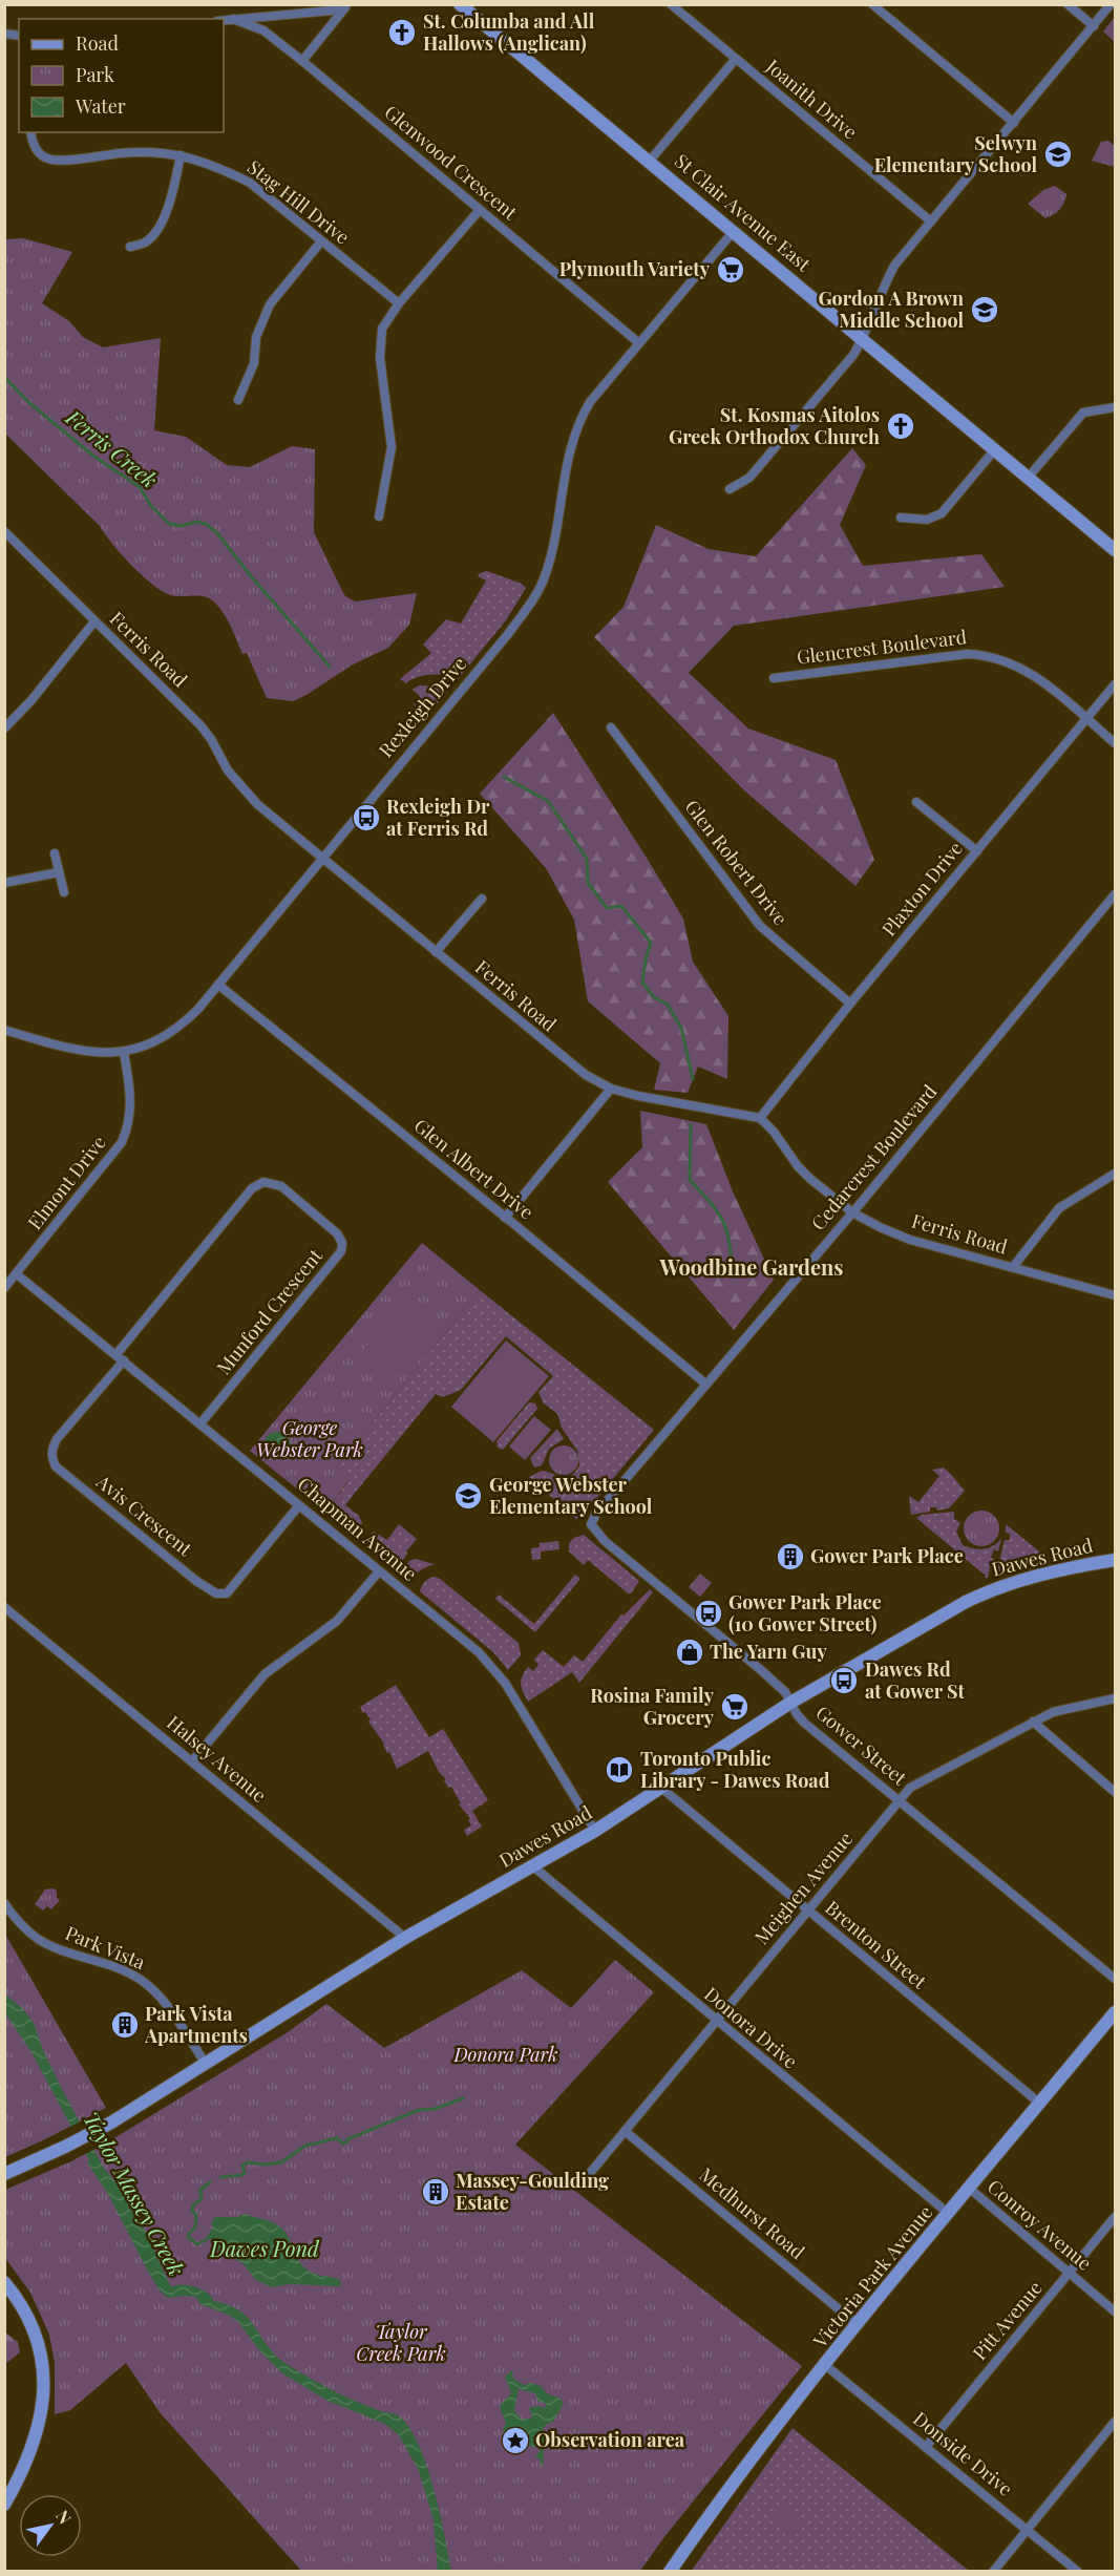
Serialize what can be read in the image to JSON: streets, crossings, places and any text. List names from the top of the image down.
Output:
{
  "streets": {
    "main road": ["St Clair Avenue East", "Dawes Road", "Victoria Park Avenue"],
    "street": [
      "Joanith Drive",
      "Glenwood Crescent",
      "Stag Hill Drive",
      "Glencrest Boulevard",
      "Ferris Road",
      "Rexleigh Drive",
      "Glen Robert Drive",
      "Plaxton Drive",
      "Cedarcrest Boulevard",
      "Glen Albert Drive",
      "Elmont Drive",
      "Munford Crescent",
      "Avis Crescent",
      "Chapman Avenue",
      "Gower Street",
      "Halsey Avenue",
      "Meighen Avenue",
      "Brenton Street",
      "Park Vista",
      "Donora Drive",
      "Medhurst Road",
      "Conroy Avenue",
      "Pitt Avenue",
      "Donside Drive"
    ]
  },
  "crossings": [
    ["Glenwood Crescent", "Rexleigh Drive"],
    ["St Clair Avenue East", "Rexleigh Drive"],
    ["Glencrest Boulevard", "Plaxton Drive"],
    ["Ferris Road", "Rexleigh Drive"],
    ["Ferris Road", "Plaxton Drive"],
    ["Ferris Road", "Cedarcrest Boulevard"],
    ["Rexleigh Drive", "Glen Albert Drive"],
    ["Rexleigh Drive", "Elmont Drive"],
    ["Glen Robert Drive", "Plaxton Drive"],
    ["Cedarcrest Boulevard", "Glen Albert Drive"],
    ["Cedarcrest Boulevard", "Gower Street"],
    ["Elmont Drive", "Chapman Avenue"],
    ["Munford Crescent", "Avis Crescent"],
    ["Munford Crescent", "Chapman Avenue"],
    ["Avis Crescent", "Chapman Avenue"],
    ["Chapman Avenue", "Dawes Road"],
    ["Dawes Road", "Gower Street"],
    ["Dawes Road", "Halsey Avenue"],
    ["Dawes Road", "Brenton Street"],
    ["Dawes Road", "Park Vista"],
    ["Dawes Road", "Donora Drive"],
    ["Gower Street", "Meighen Avenue"],
    ["Meighen Avenue", "Brenton Street"],
    ["Meighen Avenue", "Donora Drive"],
    ["Meighen Avenue", "Medhurst Road"],
    ["Brenton Street", "Victoria Park Avenue"],
    ["Donora Drive", "Victoria Park Avenue"],
    ["Medhurst Road", "Victoria Park Avenue"],
    ["Conroy Avenue", "Victoria Park Avenue"],
    ["Conroy Avenue", "Pitt Avenue"],
    ["Victoria Park Avenue", "Donside Drive"],
    ["Pitt Avenue", "Donside Drive"]
  ],
  "districts": ["Woodbine Gardens"],
  "water": ["Ferris Creek", "Taylor Massey Creek", "Dawes Pond"],
  "parks": ["George Webster Park", "Donora Park", "Taylor Creek Park"],
  "places": {
    "church": ["St. Columba and All Hallows (Anglican)", "St. Kosmas Aitolos Greek Orthodox Church"],
    "school or university": ["Selwyn Elementary School", "Gordon A Brown Middle School", "George Webster Elementary School"],
    "supermarket": ["Plymouth Variety", "Rosina Family Grocery"],
    "bus stop": ["Rexleigh Dr at Ferris Rd", "Gower Park Place (10 Gower Street)", "Dawes Rd at Gower St"],
    "building": ["Gower Park Place", "Park Vista Apartments", "Massey-Goulding Estate"],
    "shop": ["The Yarn Guy"],
    "library": ["Toronto Public Library - Dawes Road"],
    "place": ["Observation area"]
  },
  "legend": ["Road", "Park", "Water"],
  "north": "top right"
}
